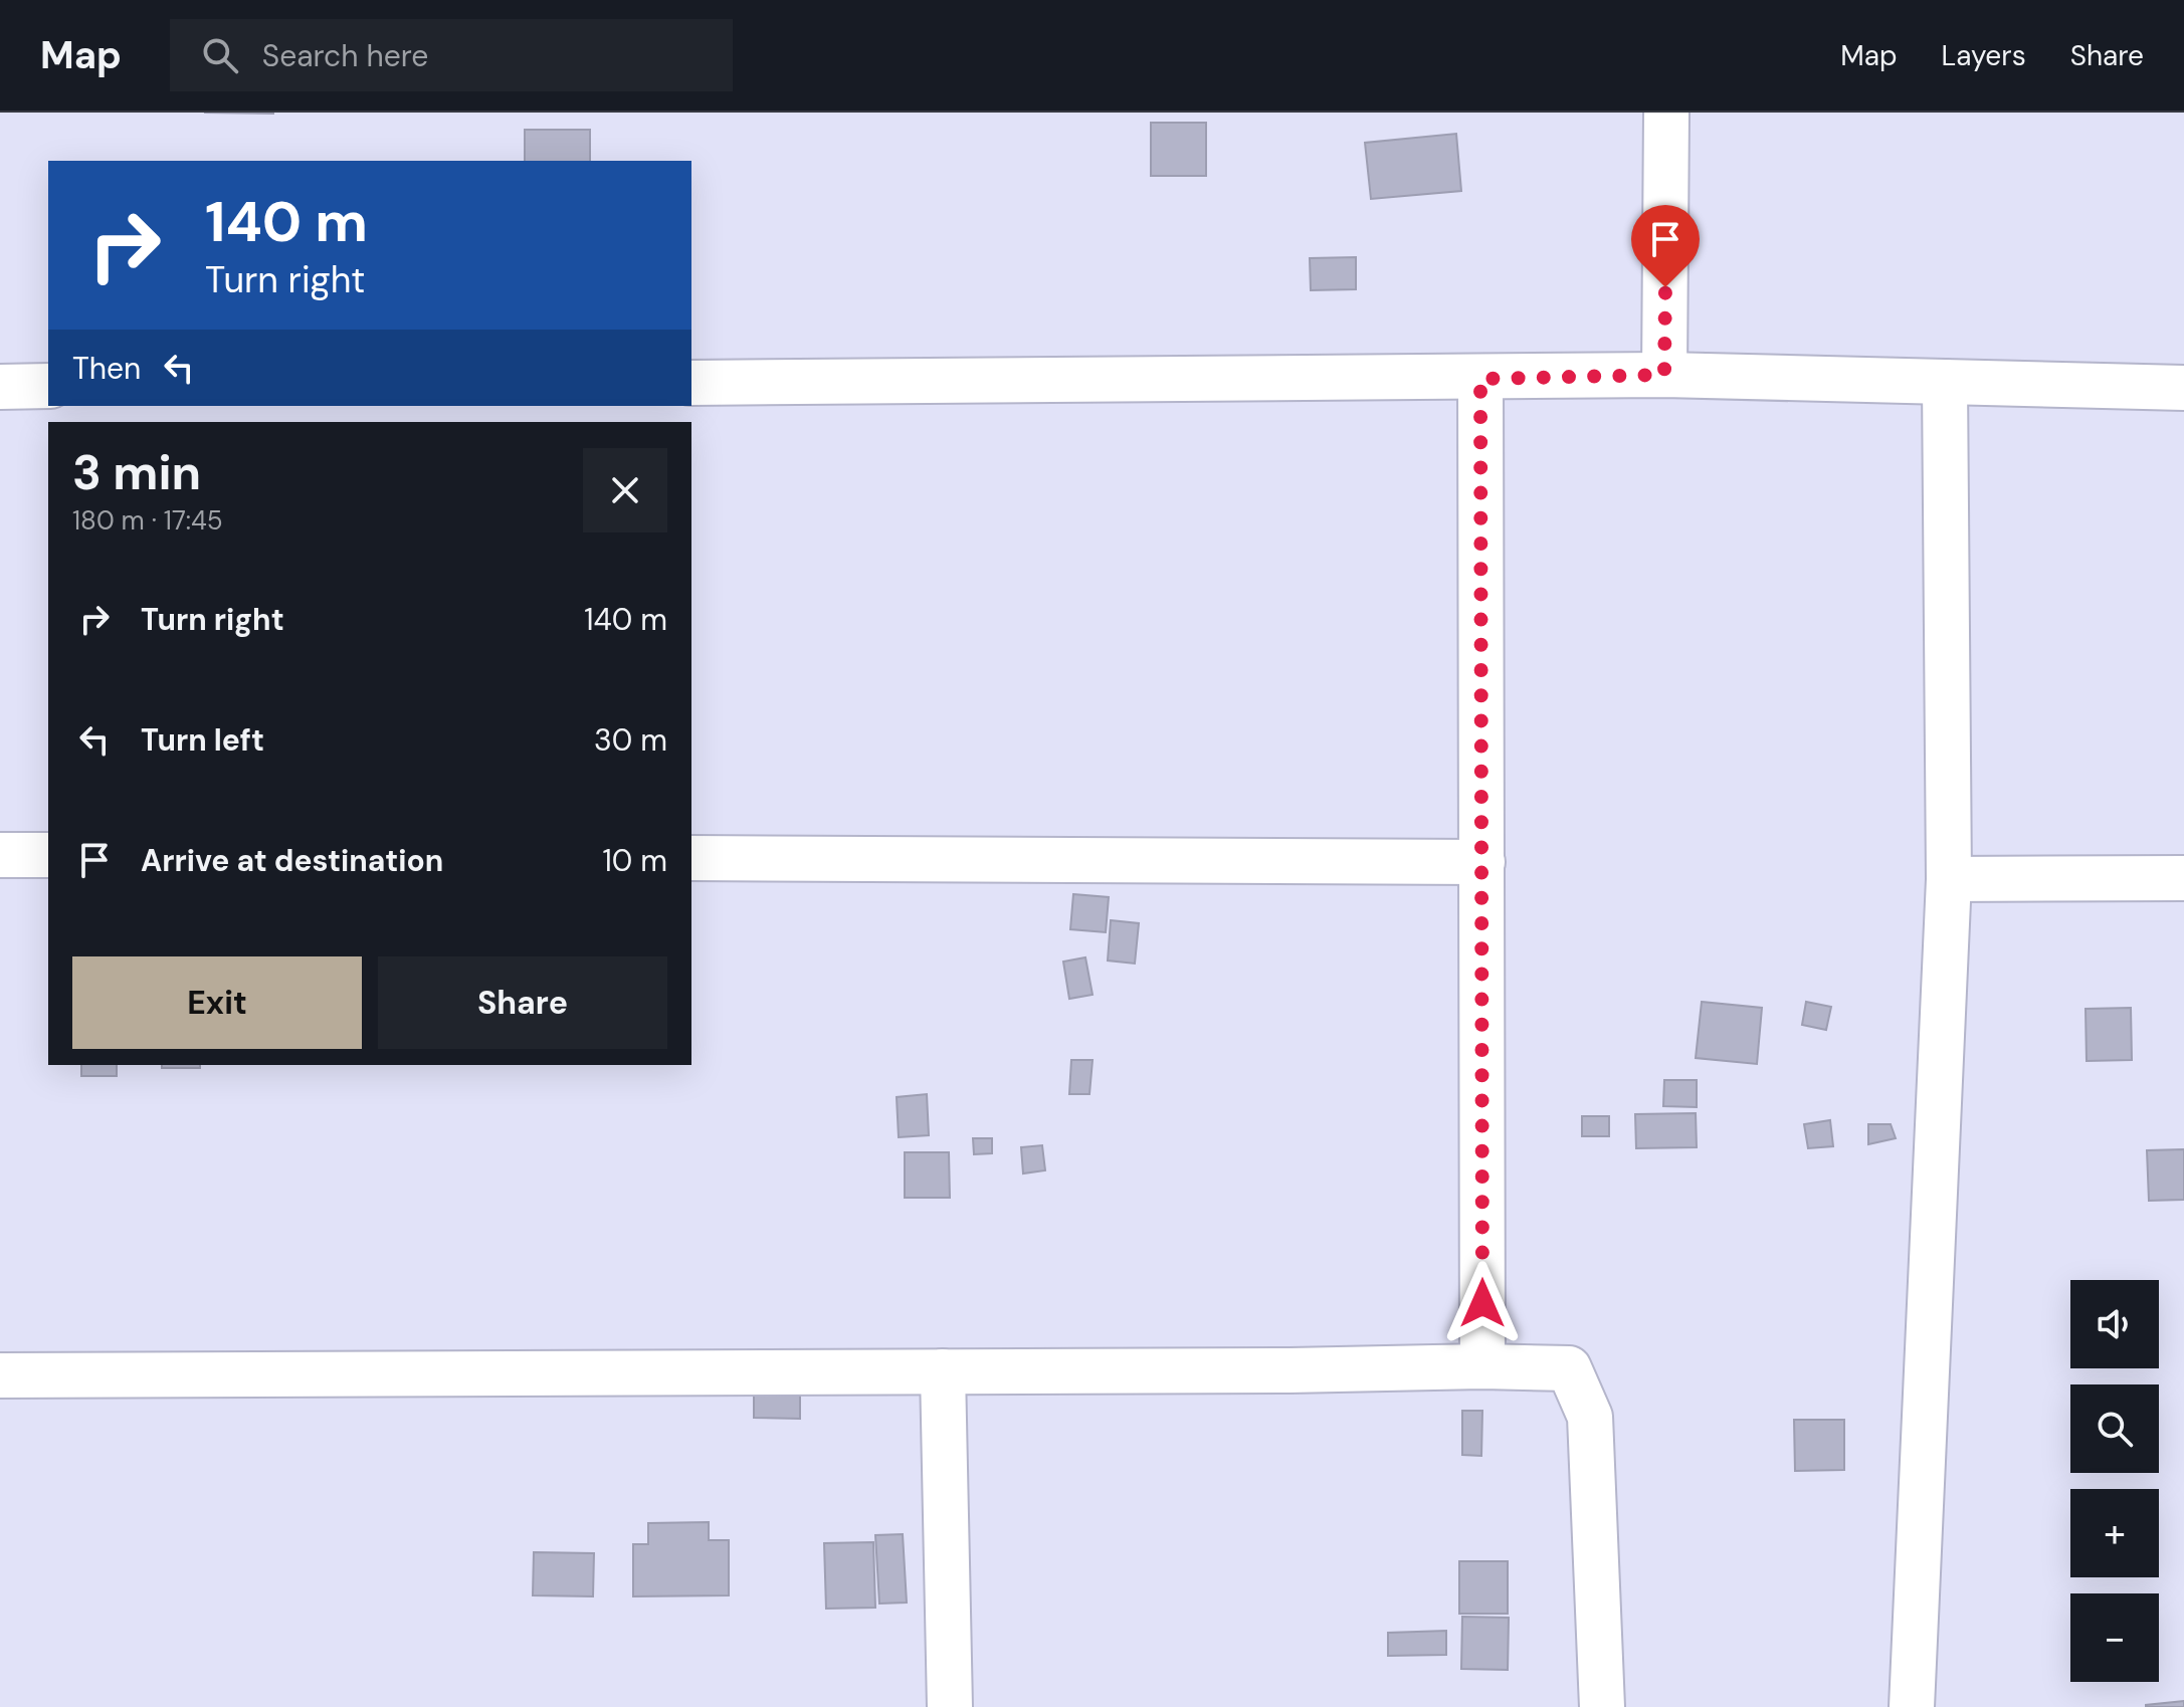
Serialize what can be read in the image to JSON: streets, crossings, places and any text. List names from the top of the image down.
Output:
{
  "page": {
    "header": "Map",
    "search": "Search here",
    "nav": ["Map", "Layers", "Share"],
    "turn": ["140 m", "Turn right"],
    "then": "Then",
    "heading": ["3 min", "180 m · 17:45"],
    "list": [
      {
        "name": "Turn right",
        "value": "140 m"
      },
      {
        "name": "Turn left",
        "value": "30 m"
      },
      {
        "name": "Arrive at destination",
        "value": "10 m"
      }
    ],
    "buttons": ["Exit", "Share"],
    "map_buttons": ["+", "−"]
  }
}
